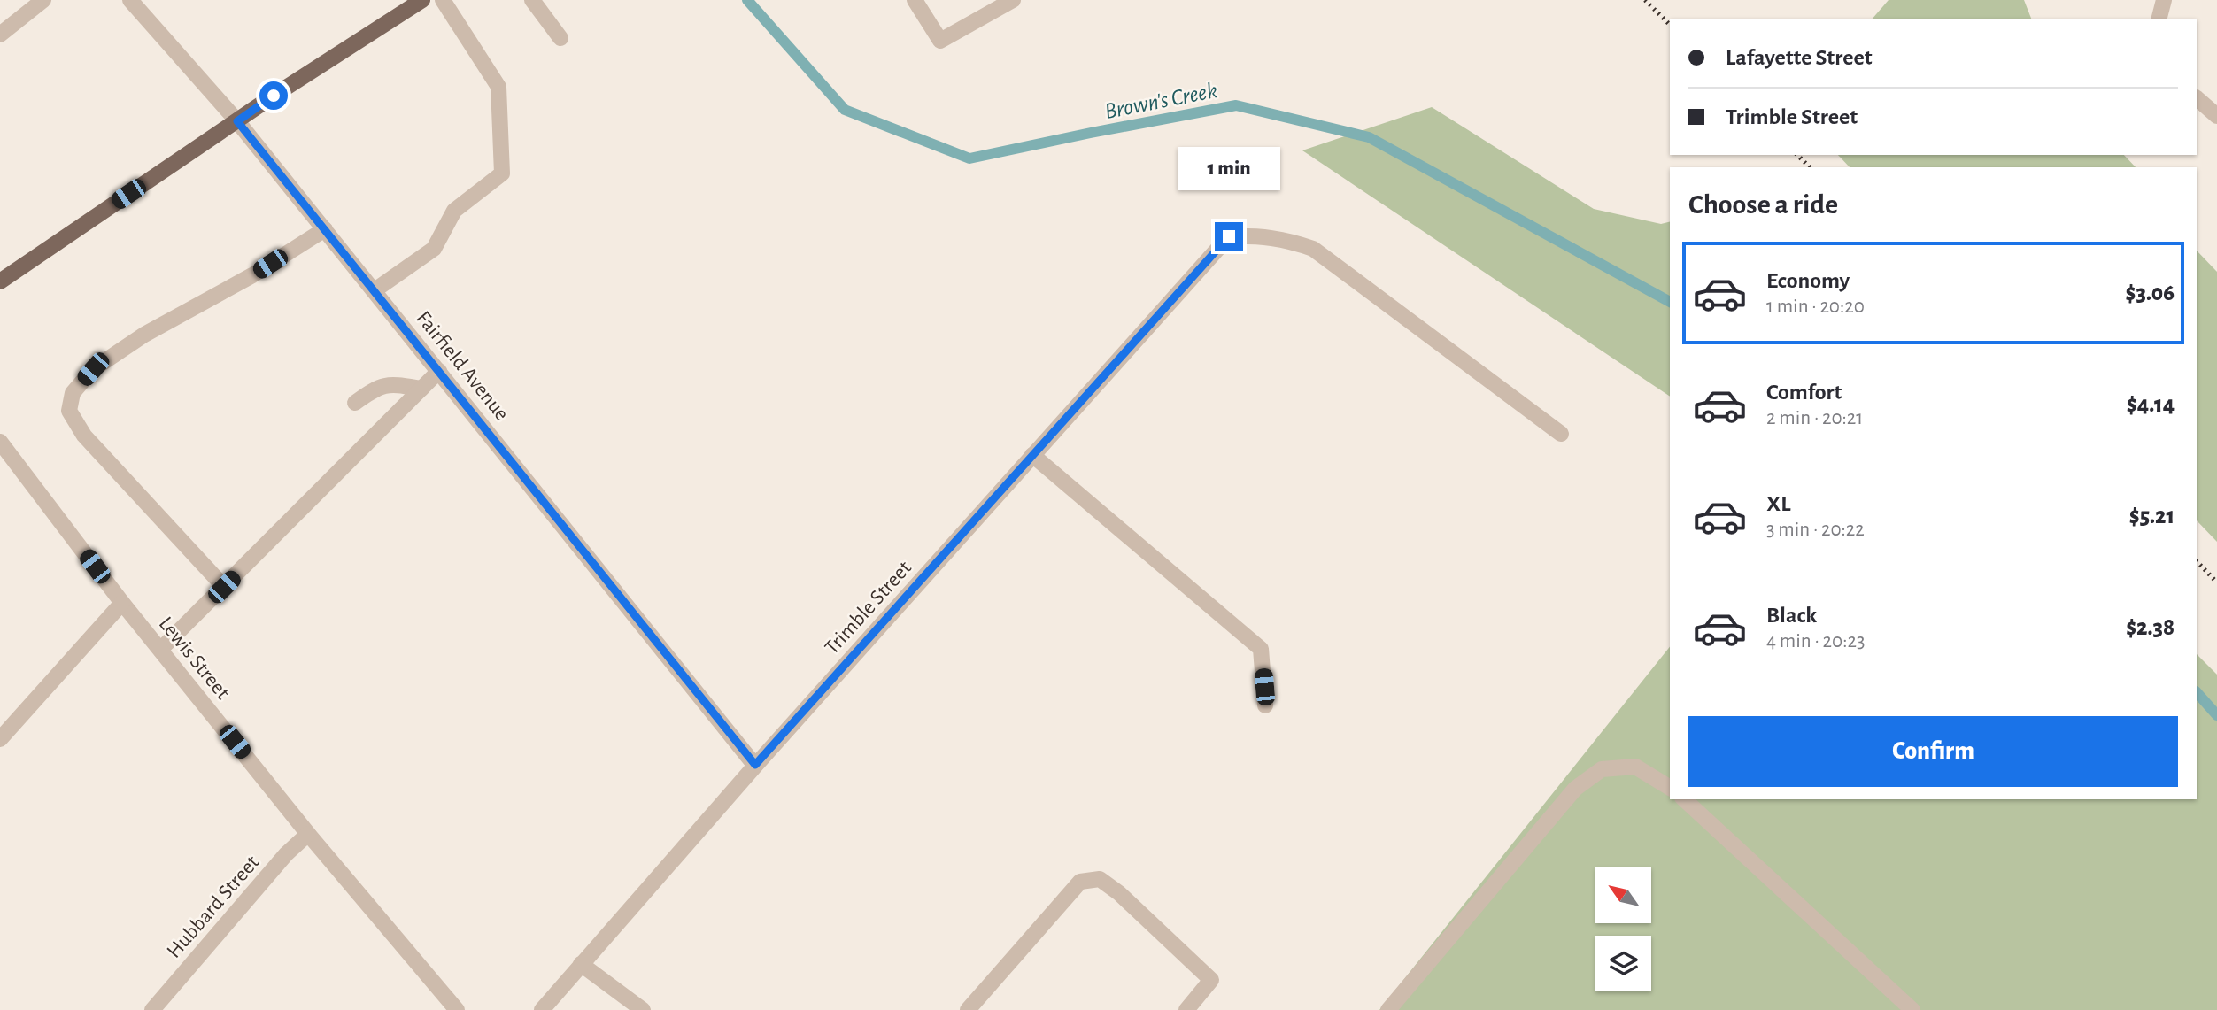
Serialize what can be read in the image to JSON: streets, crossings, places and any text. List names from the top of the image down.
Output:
{
  "streets": {
    "street": [
      "Fairfield Avenue",
      "Trimble Street",
      "Lewis Street",
      "Hubbard Street"
    ]
  },
  "crossings": [
    ["Fairfield Avenue", "Trimble Street"],
    ["Lewis Street", "Hubbard Street"]
  ],
  "water": ["Brown's Creek"],
  "north": "top left",
  "page": {
    "banner": ["Lafayette Street", "Trimble Street"],
    "bubble": "1 min",
    "heading": "Choose a ride",
    "list": [
      {
        "name": "Economy",
        "note": "1 min · 20:20",
        "value": "$3.06"
      },
      {
        "name": "Comfort",
        "note": "2 min · 20:21",
        "value": "$4.14"
      },
      {
        "name": "XL",
        "note": "3 min · 20:22",
        "value": "$5.21"
      },
      {
        "name": "Black",
        "note": "4 min · 20:23",
        "value": "$2.38"
      }
    ],
    "buttons": "Confirm"
  }
}
